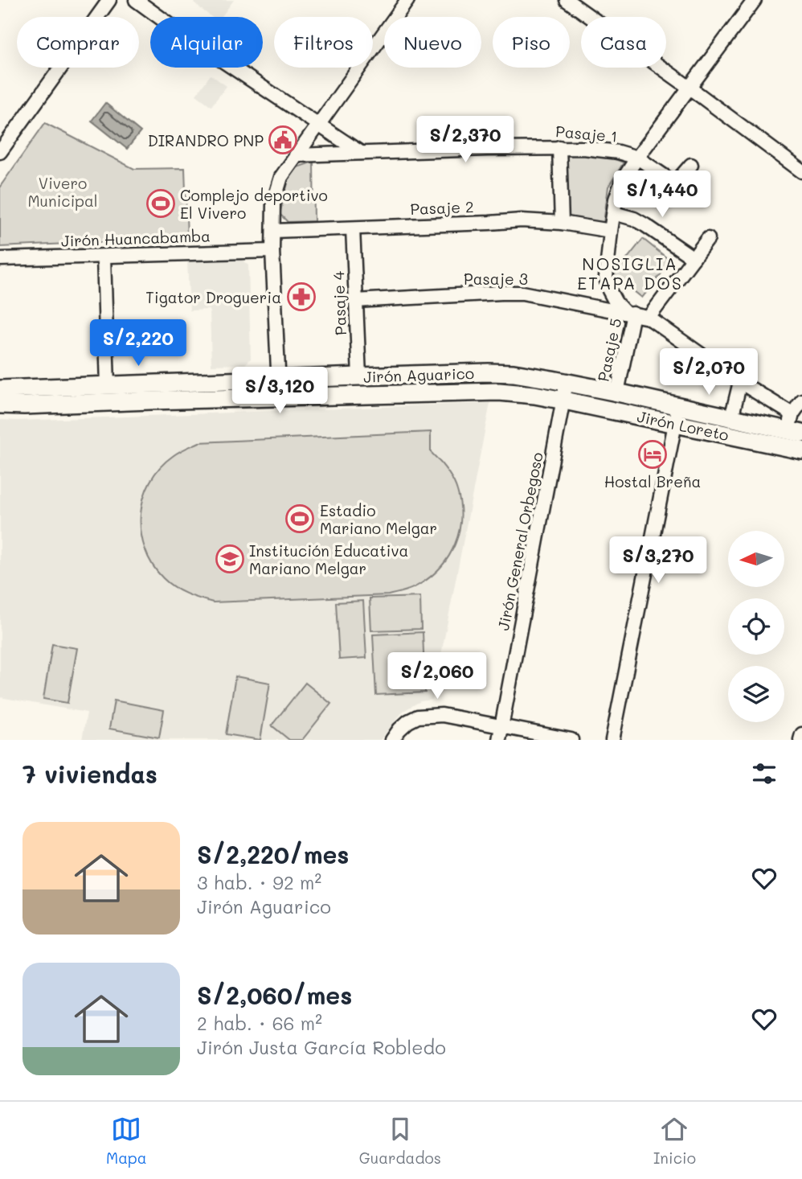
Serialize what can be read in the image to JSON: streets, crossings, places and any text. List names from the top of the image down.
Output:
{
  "streets": {
    "main road": ["Jirón Aguarico", "Jirón Loreto"],
    "street": [
      "Pasaje 1",
      "Pasaje 2",
      "Jirón Huancabamba",
      "Pasaje 3",
      "Pasaje 4",
      "Pasaje 5",
      "Jirón General Orbegoso"
    ]
  },
  "crossings": [
    ["Pasaje 2", "Pasaje 4"],
    ["Pasaje 3", "Pasaje 4"],
    ["Pasaje 3", "Pasaje 5"],
    ["Pasaje 4", "Jirón Aguarico"],
    ["Pasaje 5", "Jirón Loreto"],
    ["Jirón Aguarico", "Jirón Loreto"],
    ["Jirón Aguarico", "Jirón General Orbegoso"],
    ["Jirón Loreto", "Jirón General Orbegoso"]
  ],
  "districts": ["NOSIGLIA ETAPA DOS"],
  "parks": ["Vivero Municipal"],
  "places": {
    "public building": ["DIRANDRO PNP"],
    "sports": ["Complejo deportivo El Vivero", "Estadio Mariano Melgar"],
    "pharmacy": ["Tigator Drogueria"],
    "hotel": ["Hostal Breña"],
    "school or university": ["Institución Educativa Mariano Melgar"]
  },
  "north": "left",
  "page": {
    "chip": [
      "Comprar",
      "Alquilar",
      "Filtros",
      "Nuevo",
      "Piso",
      "Casa"
    ],
    "price": [
      "S/2,370",
      "S/1,440",
      "S/2,220",
      "S/2,070",
      "S/3,120",
      "S/3,270",
      "S/2,060"
    ],
    "heading": "7 viviendas",
    "list": [
      {
        "name": "S/2,220/mes",
        "note": "3 hab. · 92 m² · Jirón Aguarico"
      },
      {
        "name": "S/2,060/mes",
        "note": "2 hab. · 66 m² · Jirón Justa García Robledo"
      }
    ],
    "tabs": ["Mapa", "Guardados", "Inicio"]
  }
}
